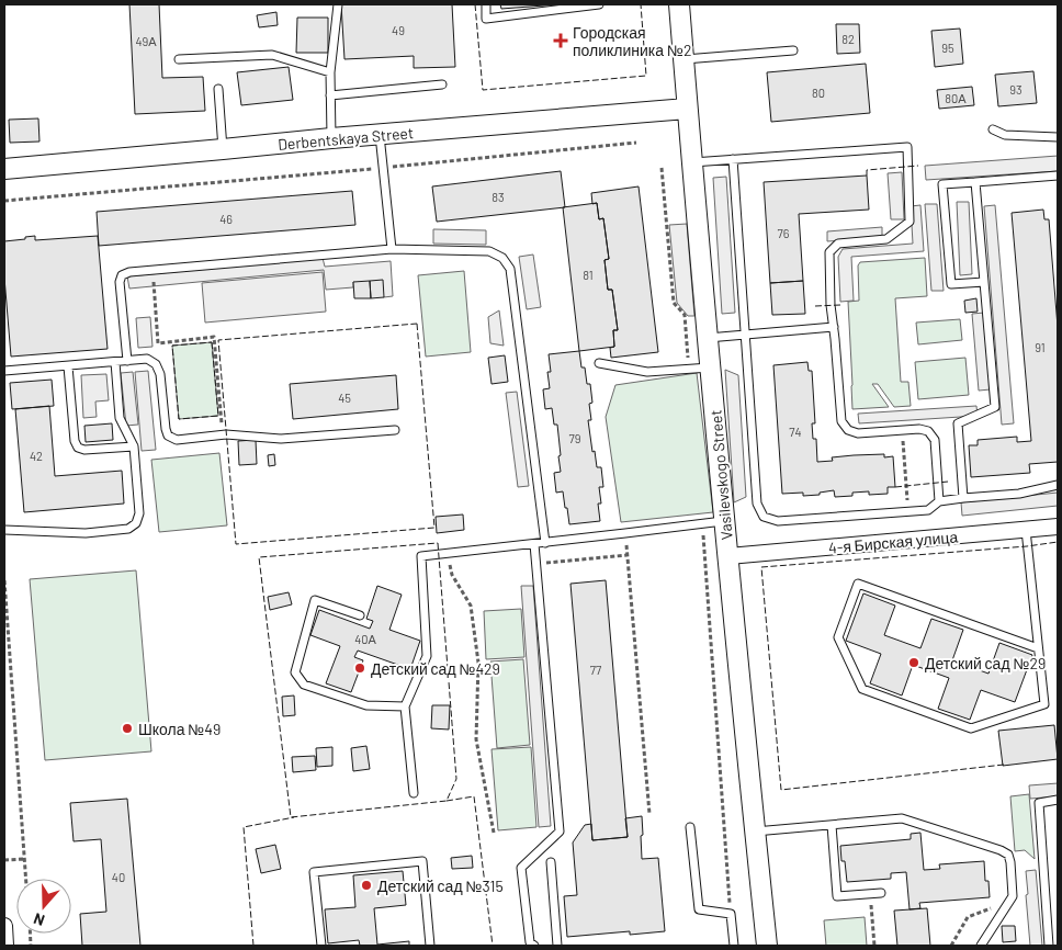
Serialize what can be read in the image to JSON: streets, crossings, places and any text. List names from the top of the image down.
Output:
{
  "streets": {
    "street": ["Derbentskaya Street", "Vasilevskogo Street", "4-я Бирская улица"]
  },
  "crossings": [
    ["Derbentskaya Street", "Vasilevskogo Street"],
    ["Vasilevskogo Street", "4-я Бирская улица"]
  ],
  "places": {
    "health": ["Городская поликлиника №2"],
    "other": [
      "Детский сад №29",
      "Детский сад №429",
      "Школа №49",
      "Детский сад №315"
    ]
  },
  "house_numbers": [
    "49",
    "82",
    "49А",
    "95",
    "93",
    "80",
    "80А",
    "83",
    "46",
    "76",
    "81",
    "91",
    "45",
    "74",
    "79",
    "42",
    "40А",
    "77",
    "40"
  ],
  "north": "bottom"
}
